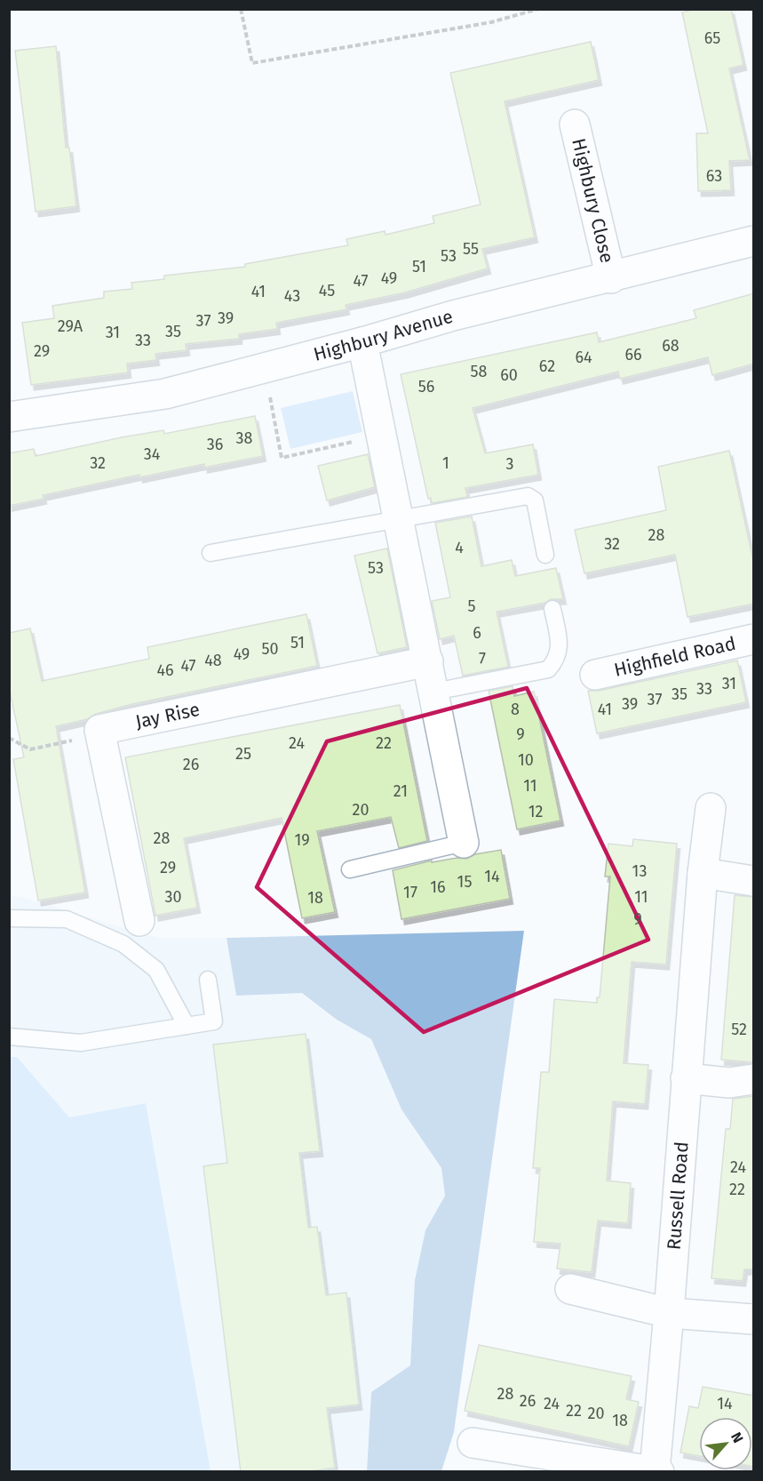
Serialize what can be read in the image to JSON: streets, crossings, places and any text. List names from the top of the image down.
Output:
{
  "streets": {
    "street": [
      "Highbury Close",
      "Highbury Avenue",
      "Highfield Road",
      "Jay Rise",
      "Russell Road"
    ]
  },
  "crossings": [
    ["Highbury Close", "Highbury Avenue"]
  ],
  "house_numbers": [
    "65",
    "63",
    "55",
    "53",
    "51",
    "49",
    "47",
    "45",
    "41",
    "43",
    "39",
    "37",
    "29A",
    "35",
    "31",
    "33",
    "68",
    "29",
    "66",
    "64",
    "62",
    "58",
    "60",
    "56",
    "38",
    "36",
    "34",
    "32",
    "1",
    "3",
    "28",
    "32",
    "4",
    "53",
    "5",
    "6",
    "51",
    "50",
    "49",
    "7",
    "48",
    "47",
    "46",
    "31",
    "33",
    "35",
    "37",
    "39",
    "8",
    "41",
    "9",
    "24",
    "22",
    "25",
    "10",
    "26",
    "11",
    "21",
    "20",
    "12",
    "28",
    "19",
    "29",
    "13",
    "14",
    "15",
    "16",
    "17",
    "30",
    "11",
    "18",
    "9",
    "52",
    "24",
    "22",
    "28",
    "26",
    "24",
    "14",
    "22",
    "20",
    "18"
  ],
  "north": "top right"
}
